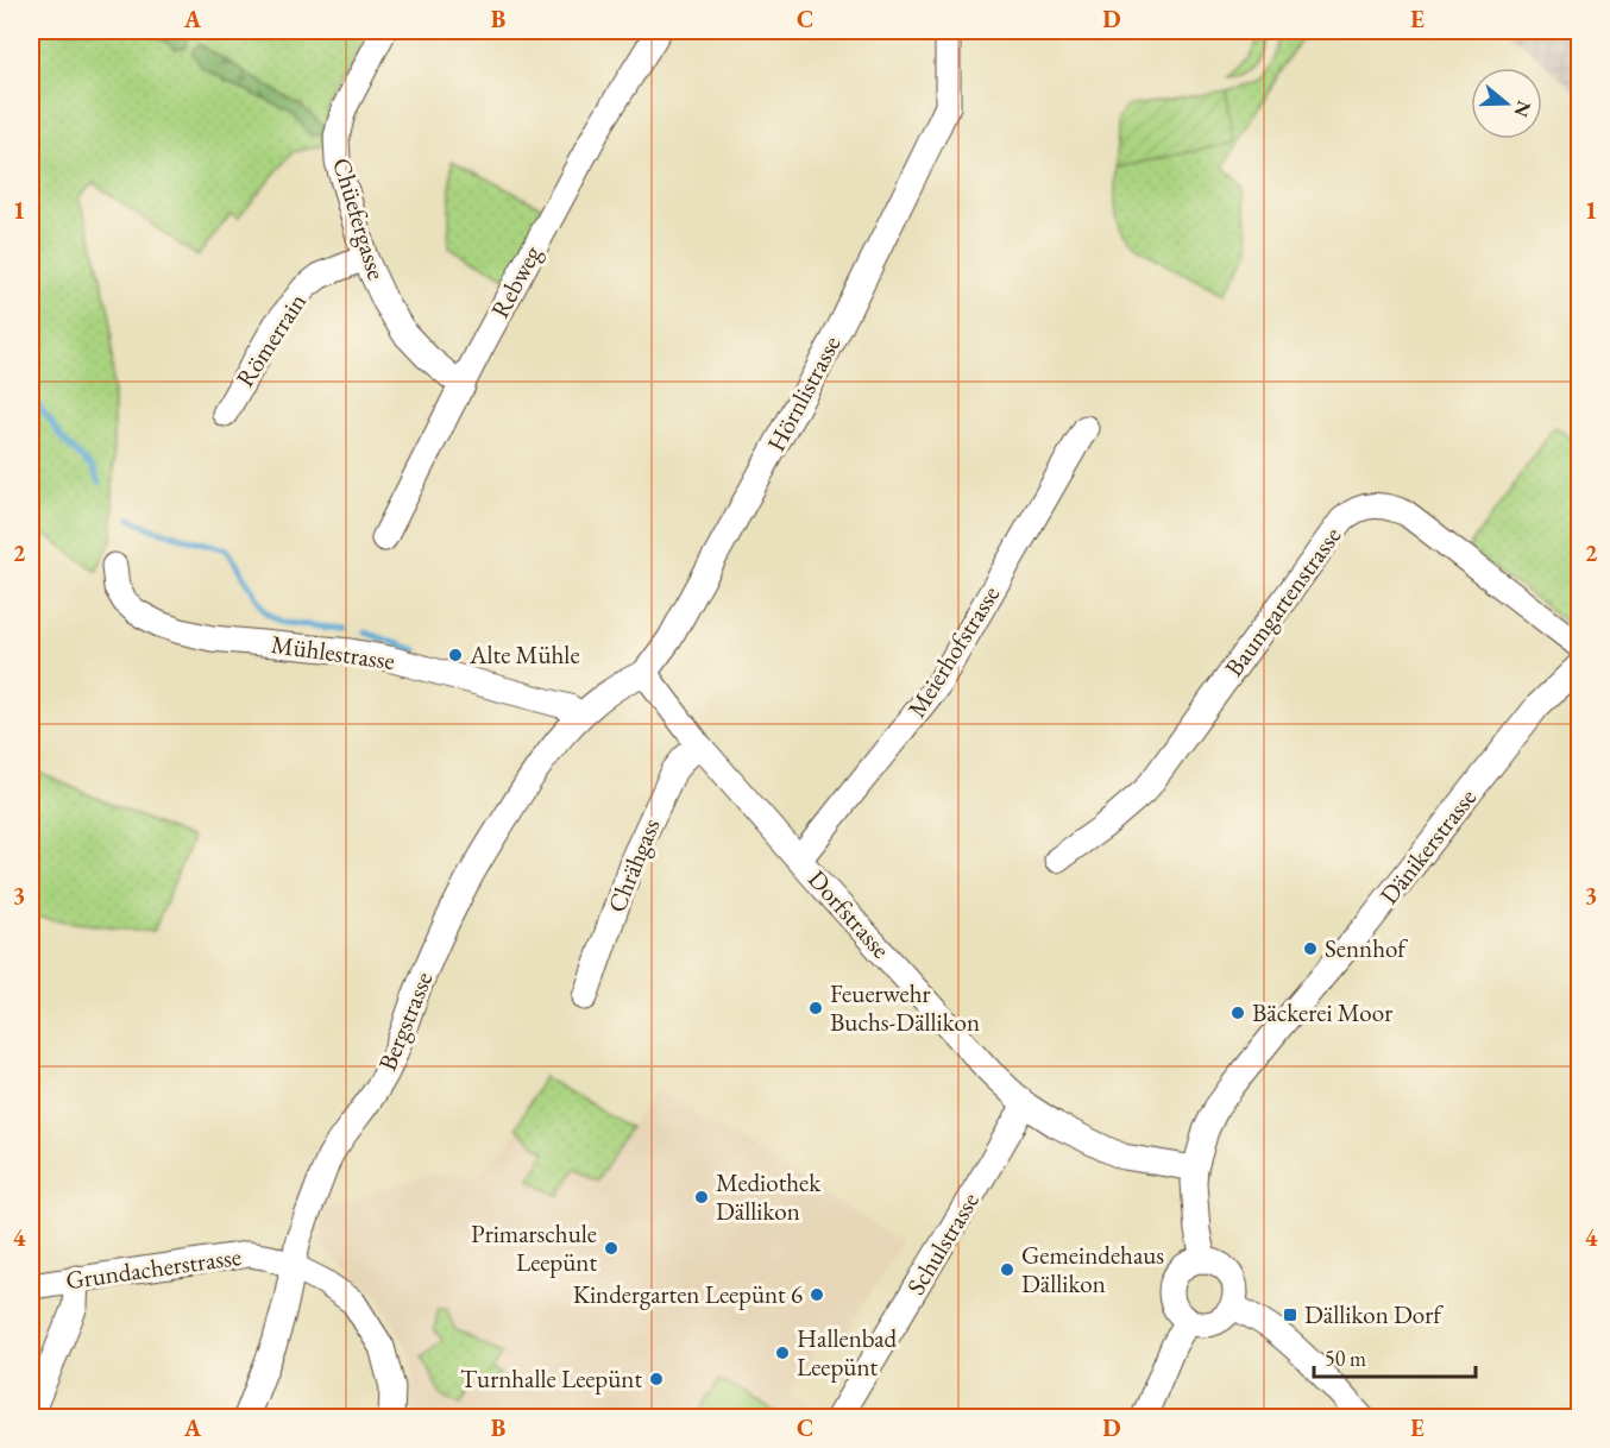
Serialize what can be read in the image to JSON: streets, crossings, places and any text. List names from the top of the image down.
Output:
{
  "streets": {
    "street": [
      "Chüefergasse",
      "Rebweg",
      "Römerrain",
      "Hörnlistrasse",
      "Baumgartenstrasse",
      "Meierhofstrasse",
      "Mühlestrasse",
      "Dänikerstrasse",
      "Chrähgass",
      "Dorfstrasse",
      "Bergstrasse",
      "Schulstrasse",
      "Grundacherstrasse"
    ]
  },
  "crossings": [
    ["Chüefergasse", "Rebweg"],
    ["Chüefergasse", "Römerrain"],
    ["Hörnlistrasse", "Dorfstrasse"],
    ["Hörnlistrasse", "Bergstrasse"],
    ["Meierhofstrasse", "Dorfstrasse"],
    ["Mühlestrasse", "Bergstrasse"],
    ["Dänikerstrasse", "Dorfstrasse"],
    ["Chrähgass", "Dorfstrasse"],
    ["Dorfstrasse", "Bergstrasse"],
    ["Dorfstrasse", "Schulstrasse"],
    ["Bergstrasse", "Grundacherstrasse"]
  ],
  "places": {
    "other": [
      "Alte Mühle",
      "Sennhof",
      "Feuerwehr Buchs-Dällikon",
      "Bäckerei Moor",
      "Mediothek Dällikon",
      "Primarschule Leepünt",
      "Gemeindehaus Dällikon",
      "Kindergarten Leepünt 6",
      "Hallenbad Leepünt",
      "Turnhalle Leepünt"
    ],
    "transit": ["Dällikon Dorf"]
  },
  "scale_bar": "50 m",
  "north": "right",
  "grid": {
    "columns": [
      "A",
      "B",
      "C",
      "D",
      "E"
    ],
    "rows": [
      "1",
      "2",
      "3",
      "4"
    ]
  }
}
